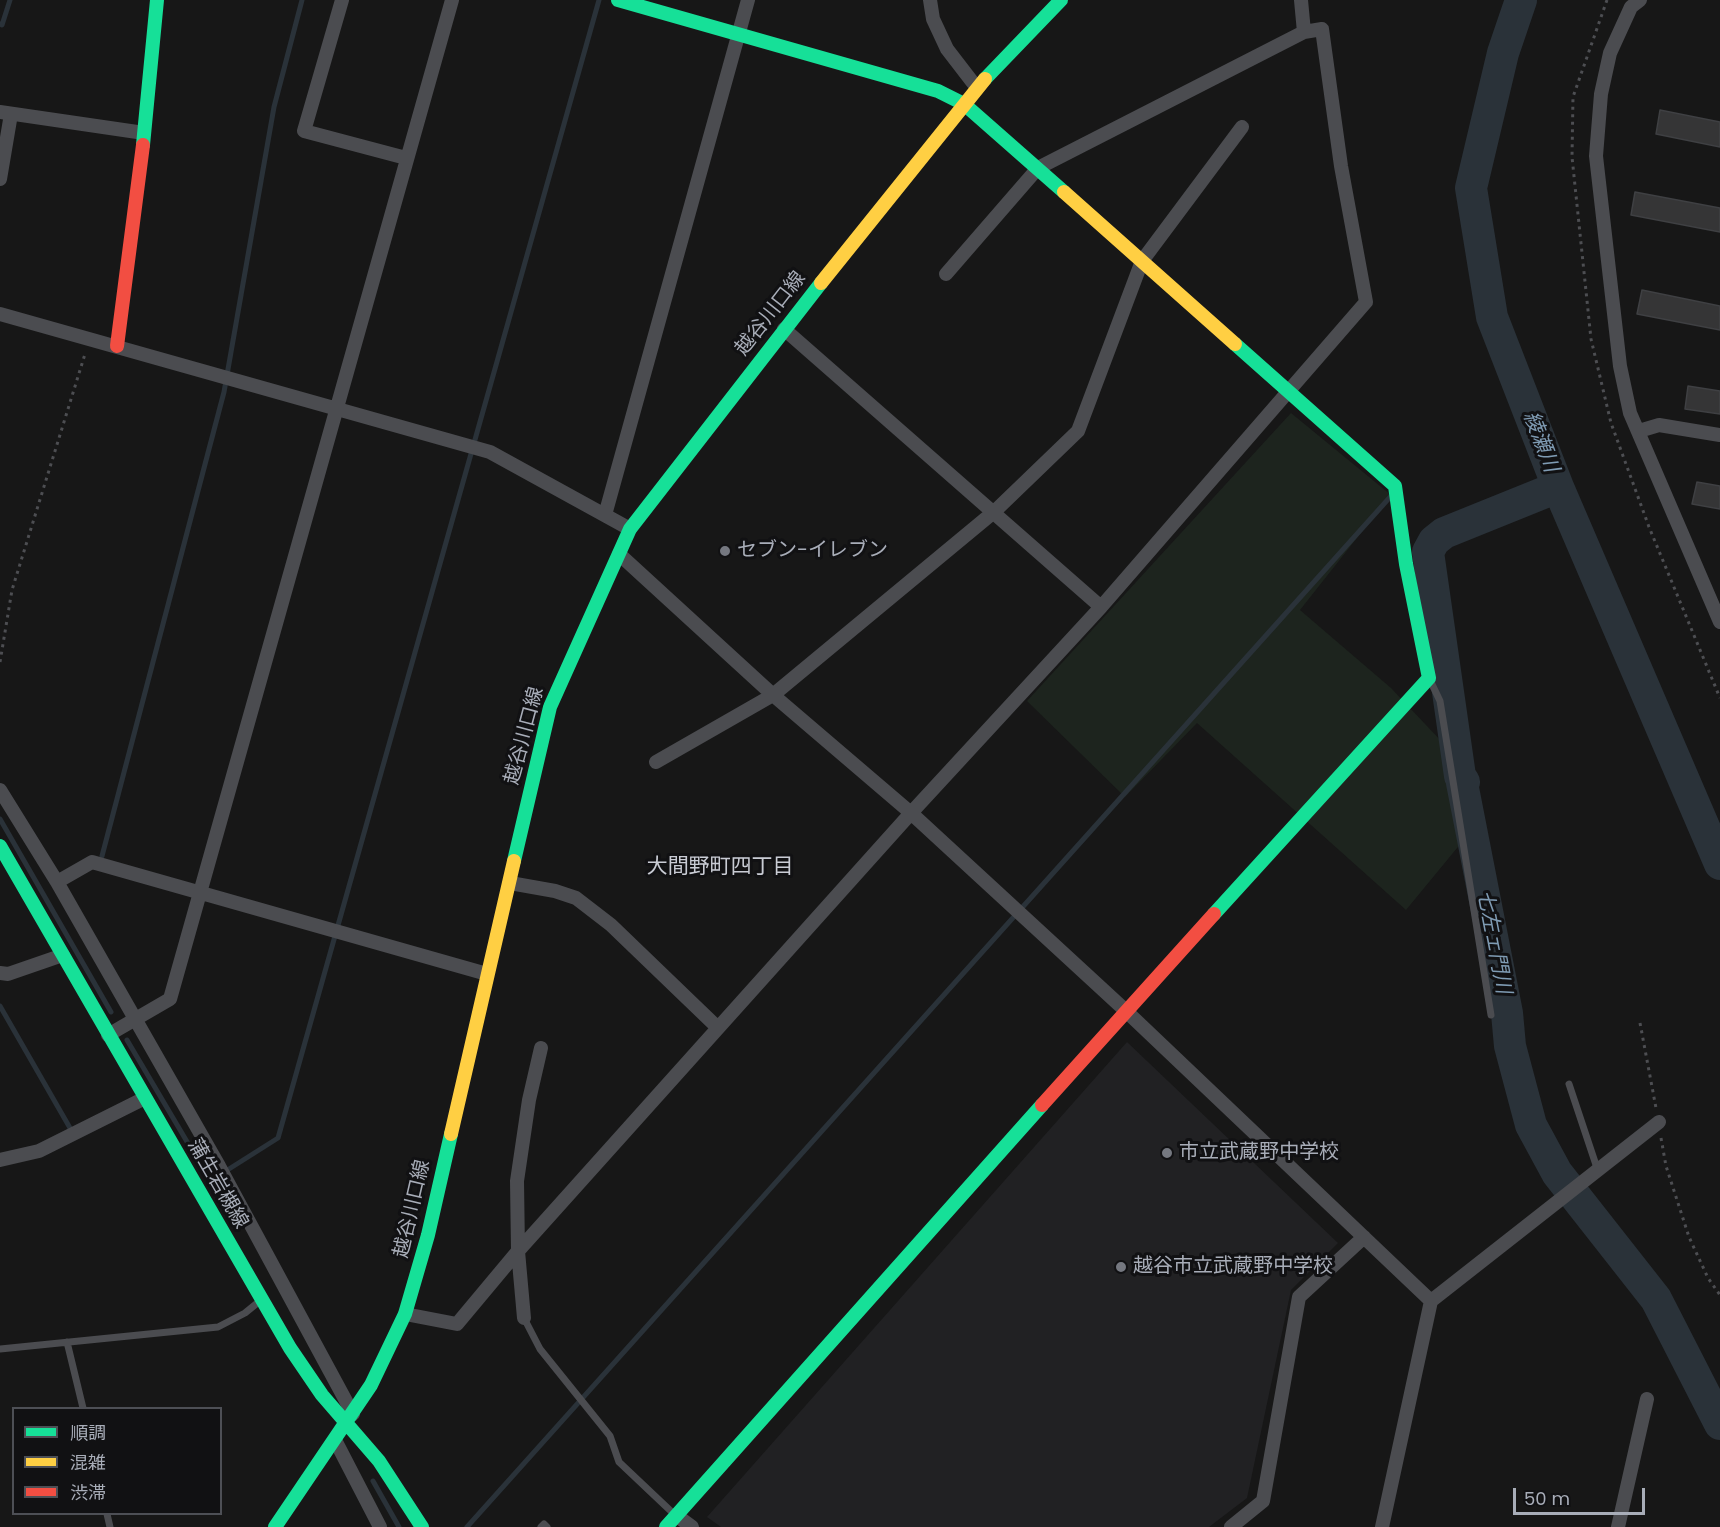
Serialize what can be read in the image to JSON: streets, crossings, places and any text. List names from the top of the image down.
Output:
{
  "streets": {
    "street": ["越谷川口線", "蒲生岩槻線"]
  },
  "crossings": [
    ["越谷川口線", "蒲生岩槻線"]
  ],
  "districts": ["大間野町四丁目"],
  "water": ["綾瀬川", "七左ェ門川"],
  "places": ["セブン-イレブン", "市立武蔵野中学校", "越谷市立武蔵野中学校"],
  "legend": ["順調", "混雑", "渋滞"],
  "scale_bar": "50 m"
}
